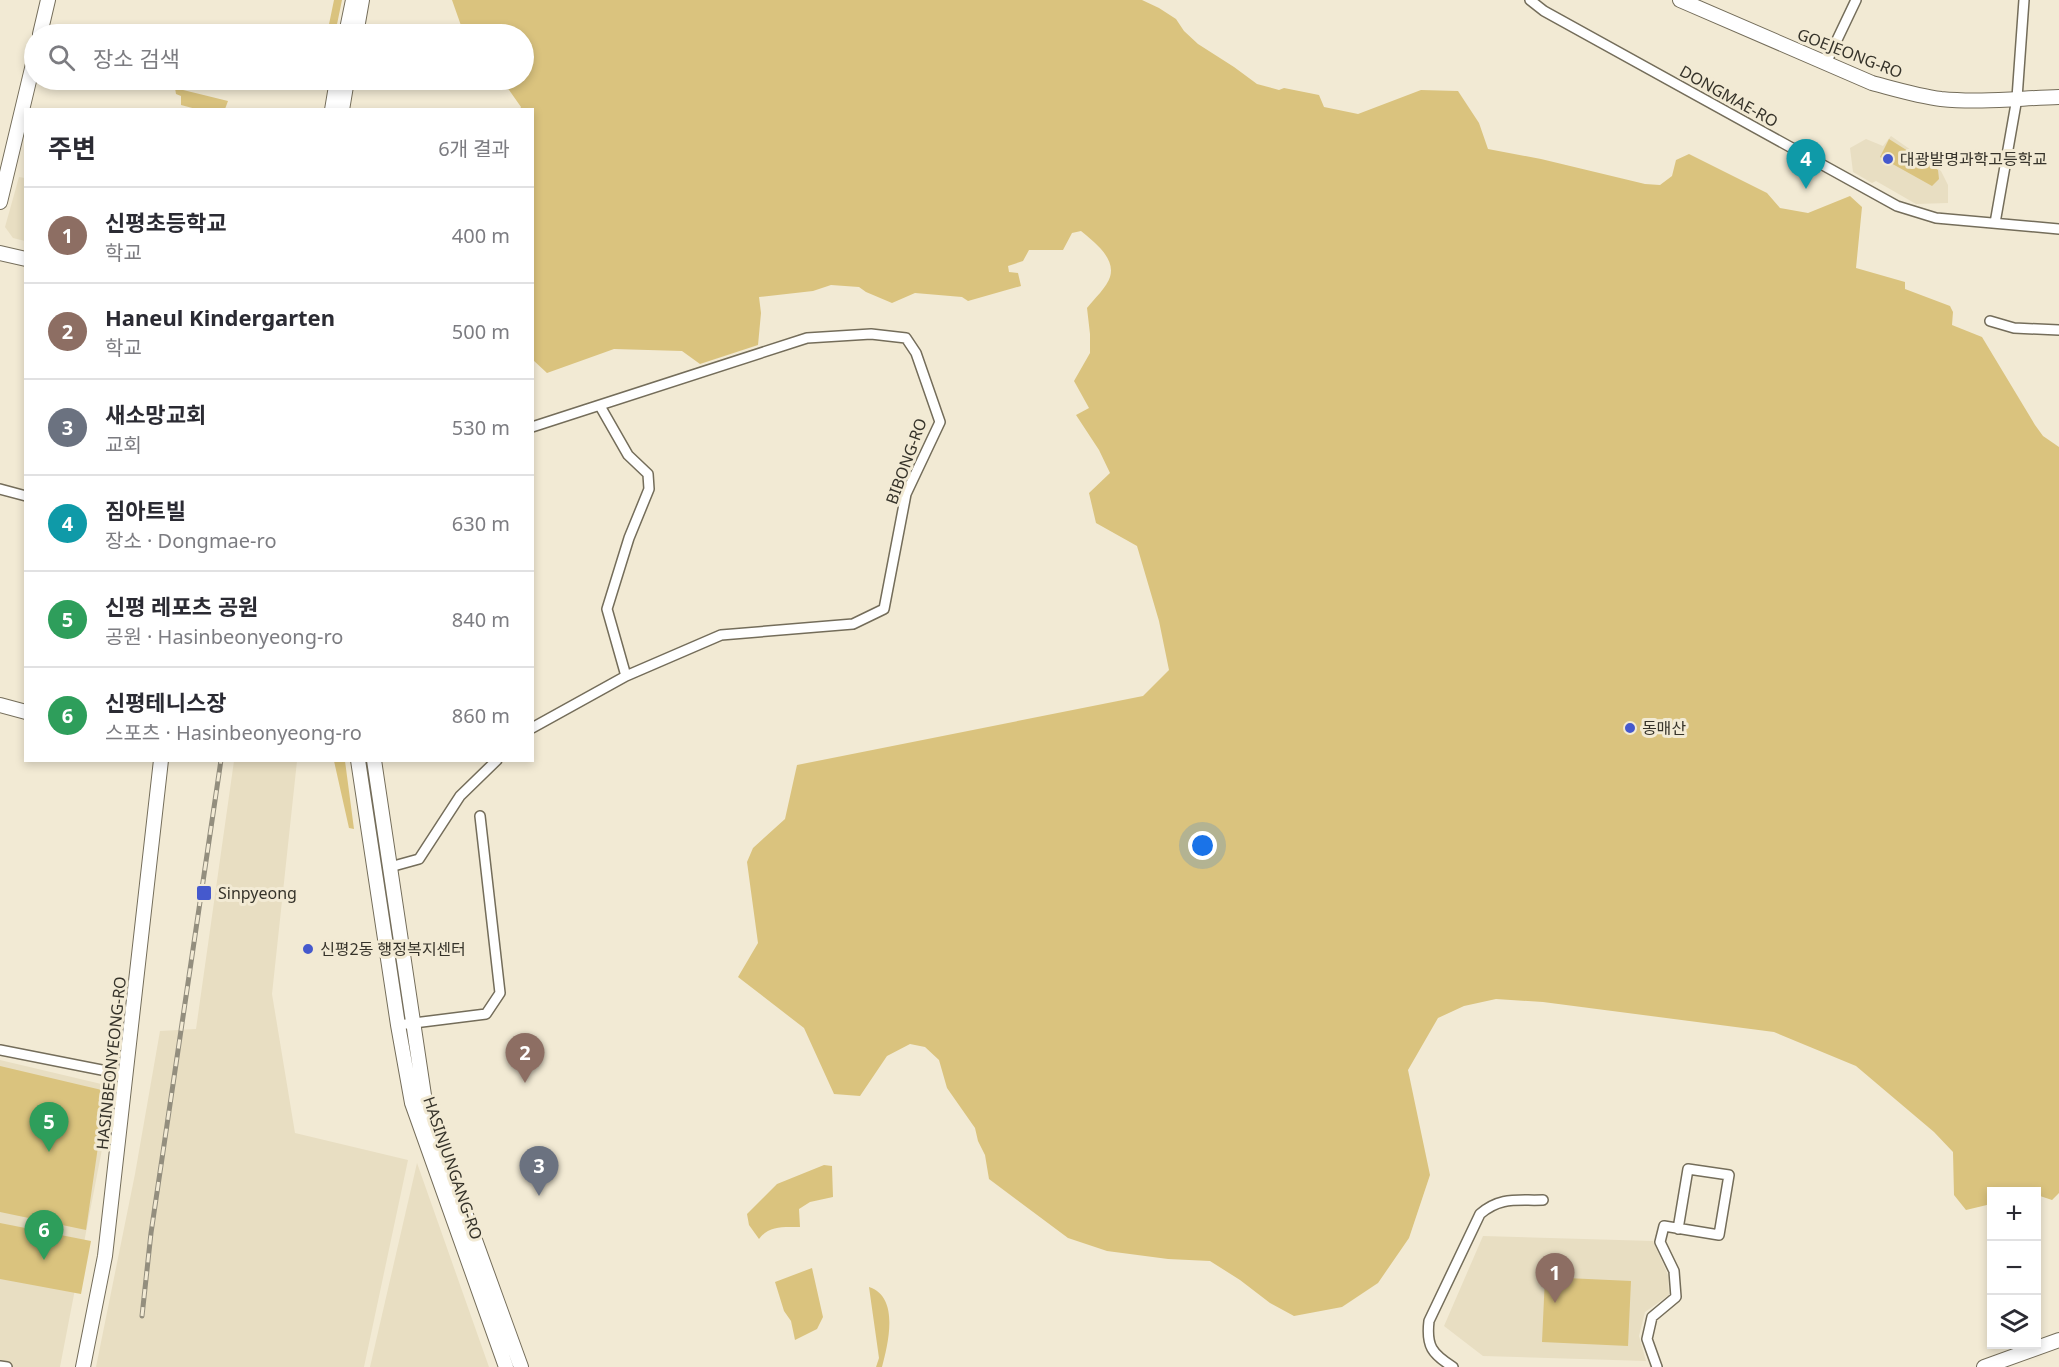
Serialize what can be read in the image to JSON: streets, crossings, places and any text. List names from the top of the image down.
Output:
{
  "streets": {
    "street": [
      "GOEJEONG-RO",
      "DONGMAE-RO",
      "BIBONG-RO",
      "HASINBEONYEONG-RO",
      "HASINJUNGANG-RO"
    ]
  },
  "places": {
    "other": ["대광발명과학고등학교", "동매산", "신평2동 행정복지센터"],
    "transit": ["Sinpyeong"]
  },
  "page": {
    "search": "장소 검색",
    "heading": ["주변", "6개 결과"],
    "pins": [
      "4",
      "2",
      "5",
      "3",
      "6",
      "1"
    ],
    "list": [
      {
        "mark": "1",
        "name": "신평초등학교",
        "note": "학교",
        "value": "400 m"
      },
      {
        "mark": "2",
        "name": "Haneul Kindergarten",
        "note": "학교",
        "value": "500 m"
      },
      {
        "mark": "3",
        "name": "새소망교회",
        "note": "교회",
        "value": "530 m"
      },
      {
        "mark": "4",
        "name": "짐아트빌",
        "note": "장소 · Dongmae-ro",
        "value": "630 m"
      },
      {
        "mark": "5",
        "name": "신평 레포츠 공원",
        "note": "공원 · Hasinbeonyeong-ro",
        "value": "840 m"
      },
      {
        "mark": "6",
        "name": "신평테니스장",
        "note": "스포츠 · Hasinbeonyeong-ro",
        "value": "860 m"
      }
    ],
    "map_buttons": ["+", "−"]
  }
}
